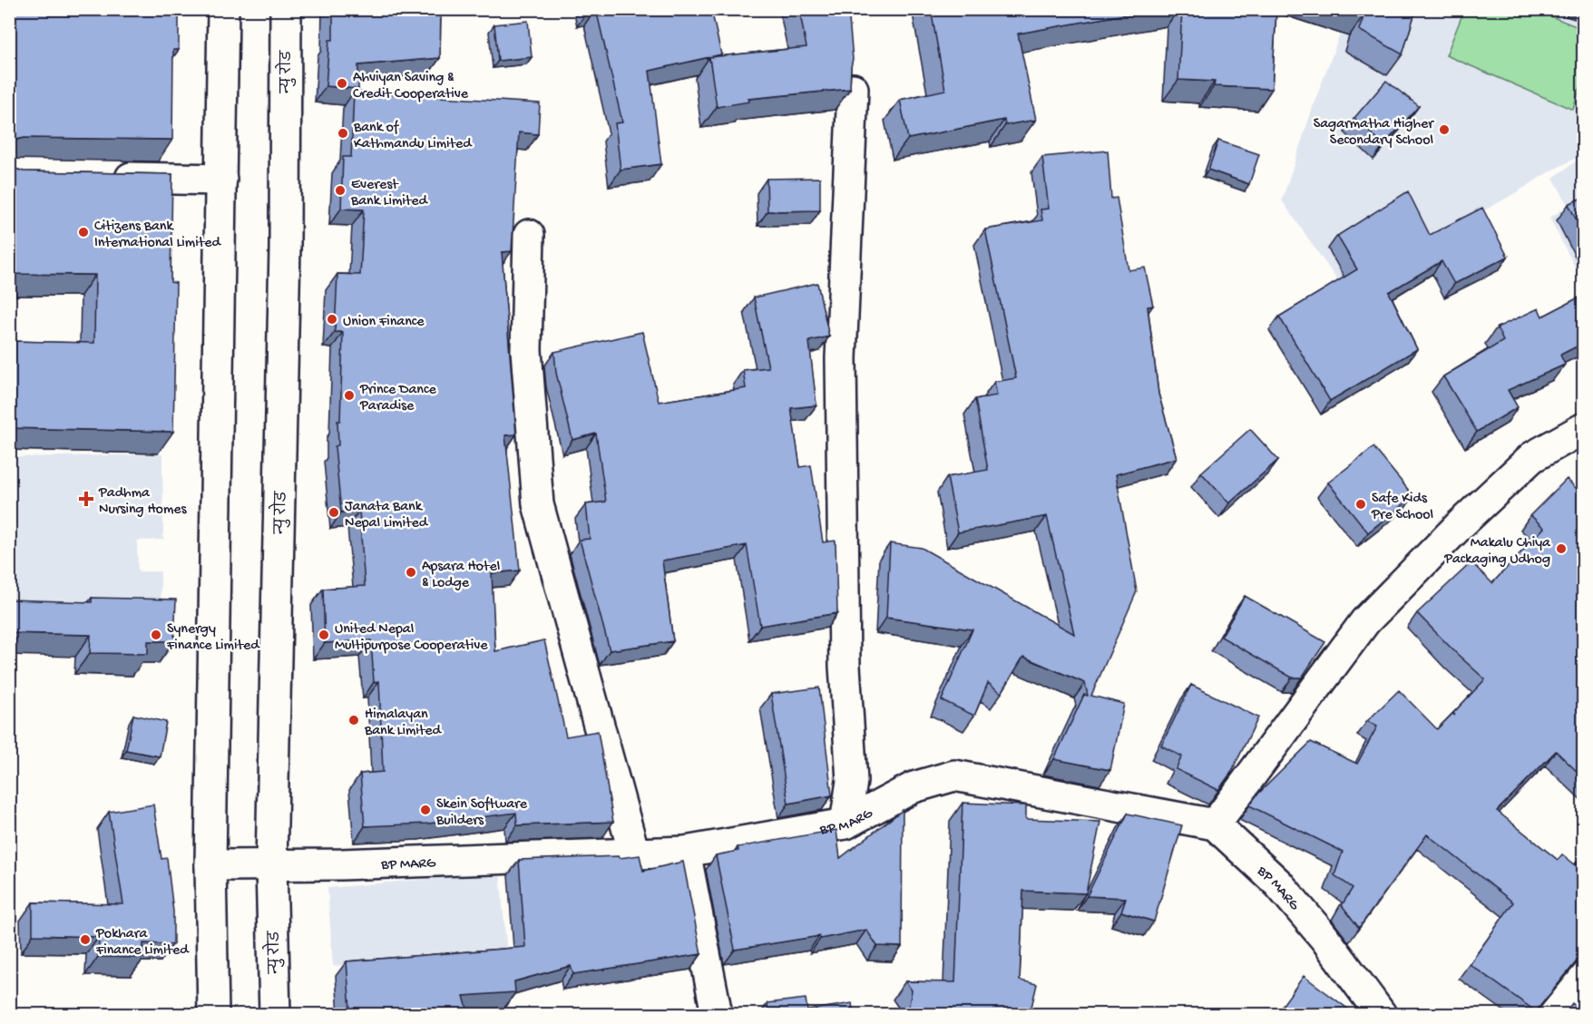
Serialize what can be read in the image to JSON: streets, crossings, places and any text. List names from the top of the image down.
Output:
{
  "streets": {
    "street": ["न्यु रोड", "BP MARG"]
  },
  "crossings": [
    ["न्यु रोड", "BP MARG"]
  ],
  "places": {
    "other": [
      "Ahviyan Saving & Credit Cooperative",
      "Sagarmatha Higher Secondary School",
      "Bank of Kathmandu Limited",
      "Everest Bank Limited",
      "Citizens Bank International Limited",
      "Union Finance",
      "Prince Dance Paradise",
      "Safe Kids Pre School",
      "Janata Bank Nepal Limited",
      "Makalu Chiya Packaging Udhog",
      "Apsara Hotel & Lodge",
      "Synergy Finance Limited",
      "United Nepal Multipurpose Cooperative",
      "Himalayan Bank Limited",
      "Skein Software Builders",
      "Pokhara Finance Limited"
    ],
    "health": ["Padhma Nursing Homes"]
  }
}
